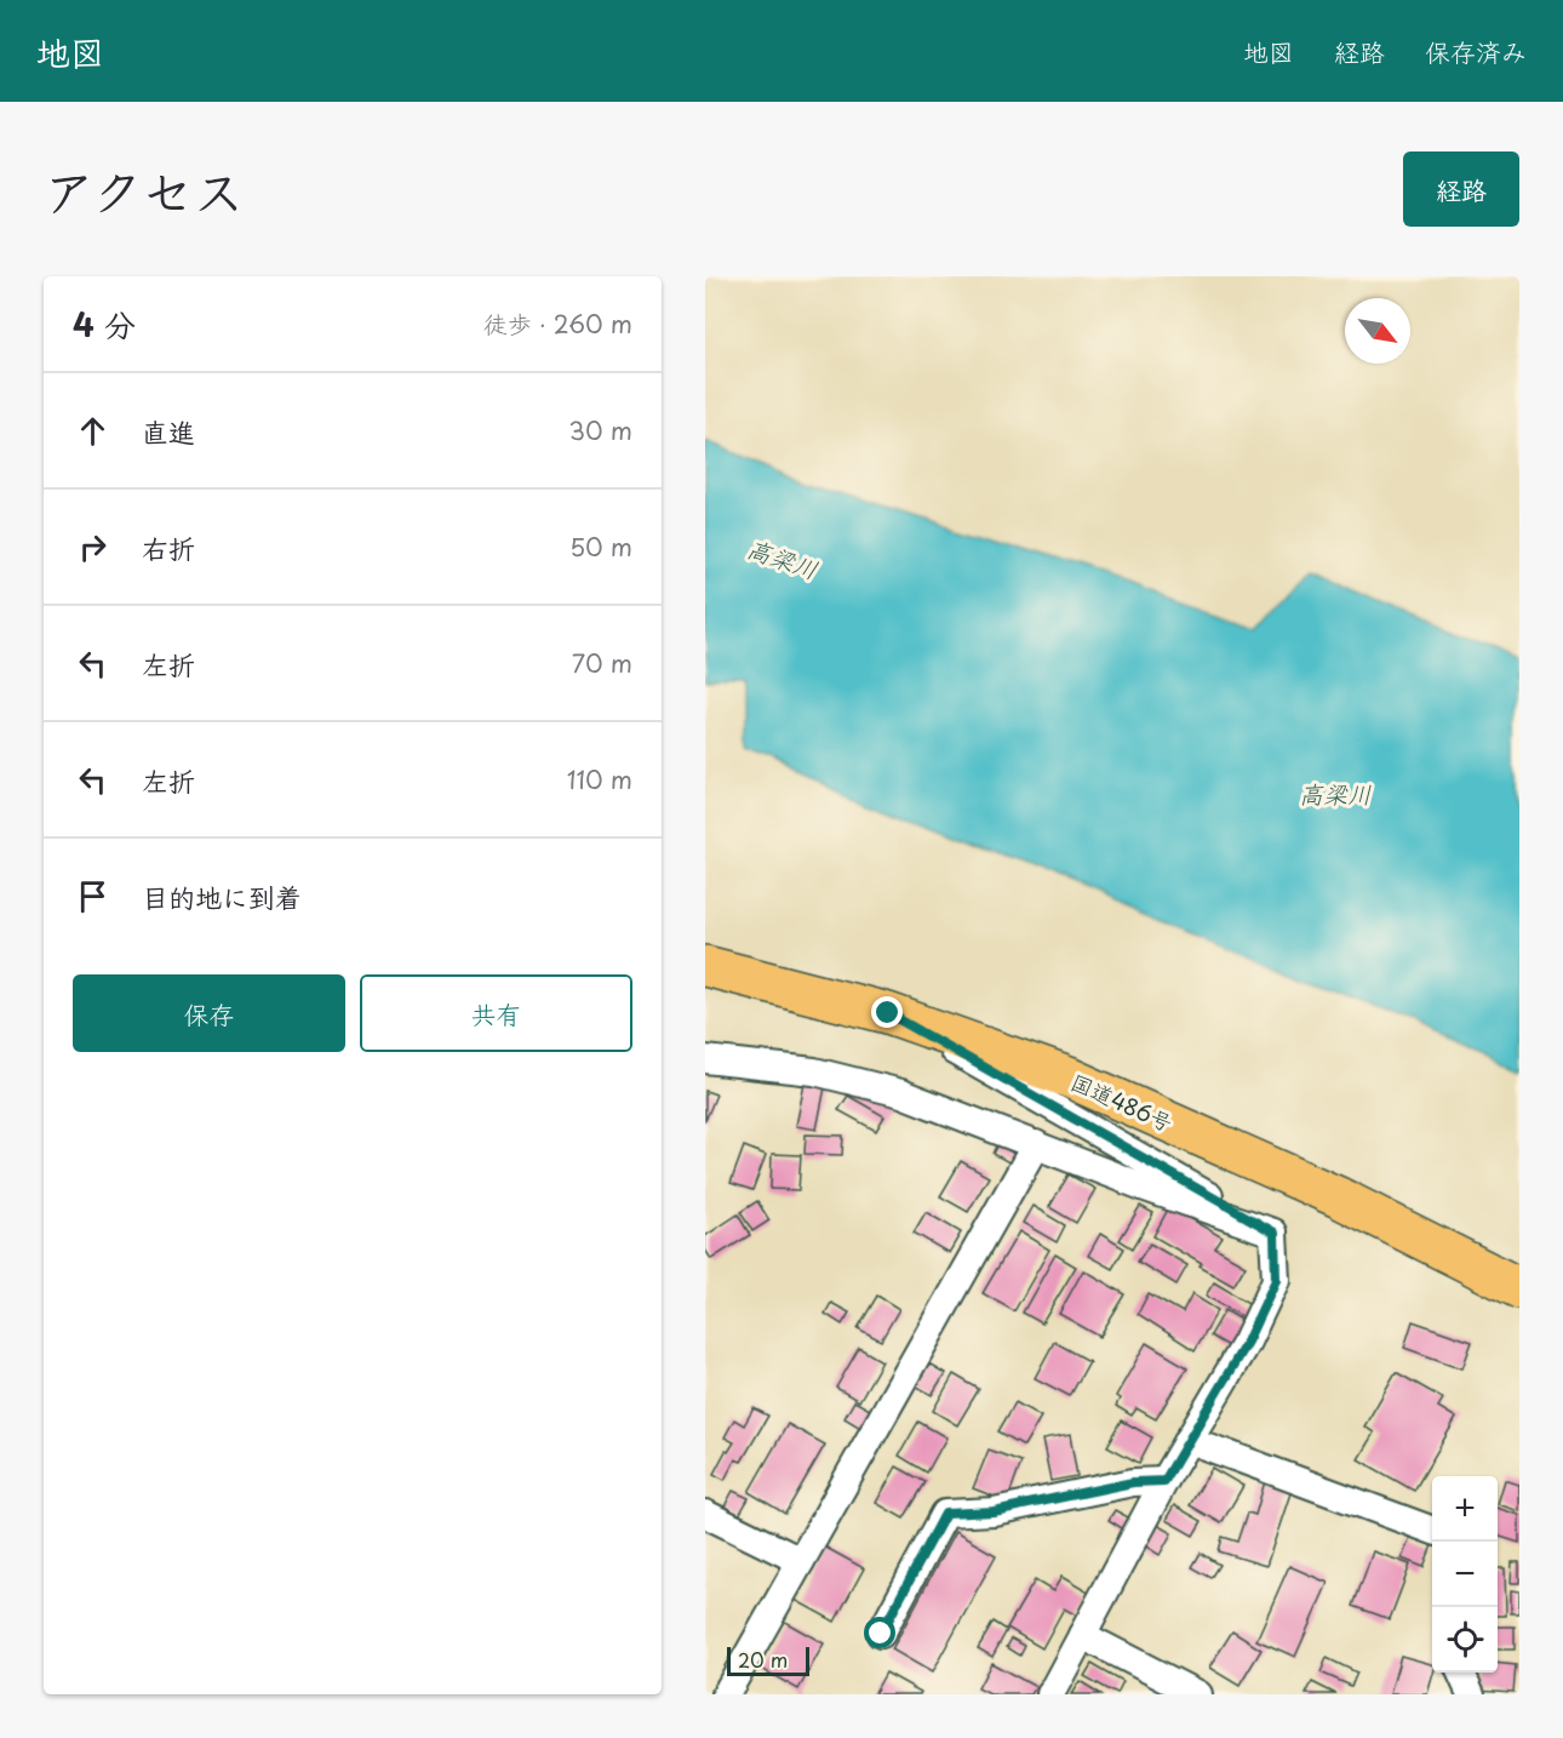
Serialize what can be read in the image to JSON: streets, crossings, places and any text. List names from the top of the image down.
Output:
{
  "streets": {
    "highway": ["国道486号"]
  },
  "water": ["高梁川"],
  "scale_bar": "20 m",
  "north": "bottom right",
  "page": {
    "header": "地図",
    "nav": ["地図", "経路", "保存済み"],
    "title": "アクセス",
    "buttons": [
      "経路",
      ["保存", "共有"]
    ],
    "heading": ["4 分", "徒歩 · 260 m"],
    "list": [
      ["直進", "30 m"],
      ["右折", "50 m"],
      ["左折", "70 m"],
      ["左折", "110 m"],
      "目的地に到着"
    ],
    "map_buttons": ["+", "−"],
    "scale": "20 m"
  }
}
